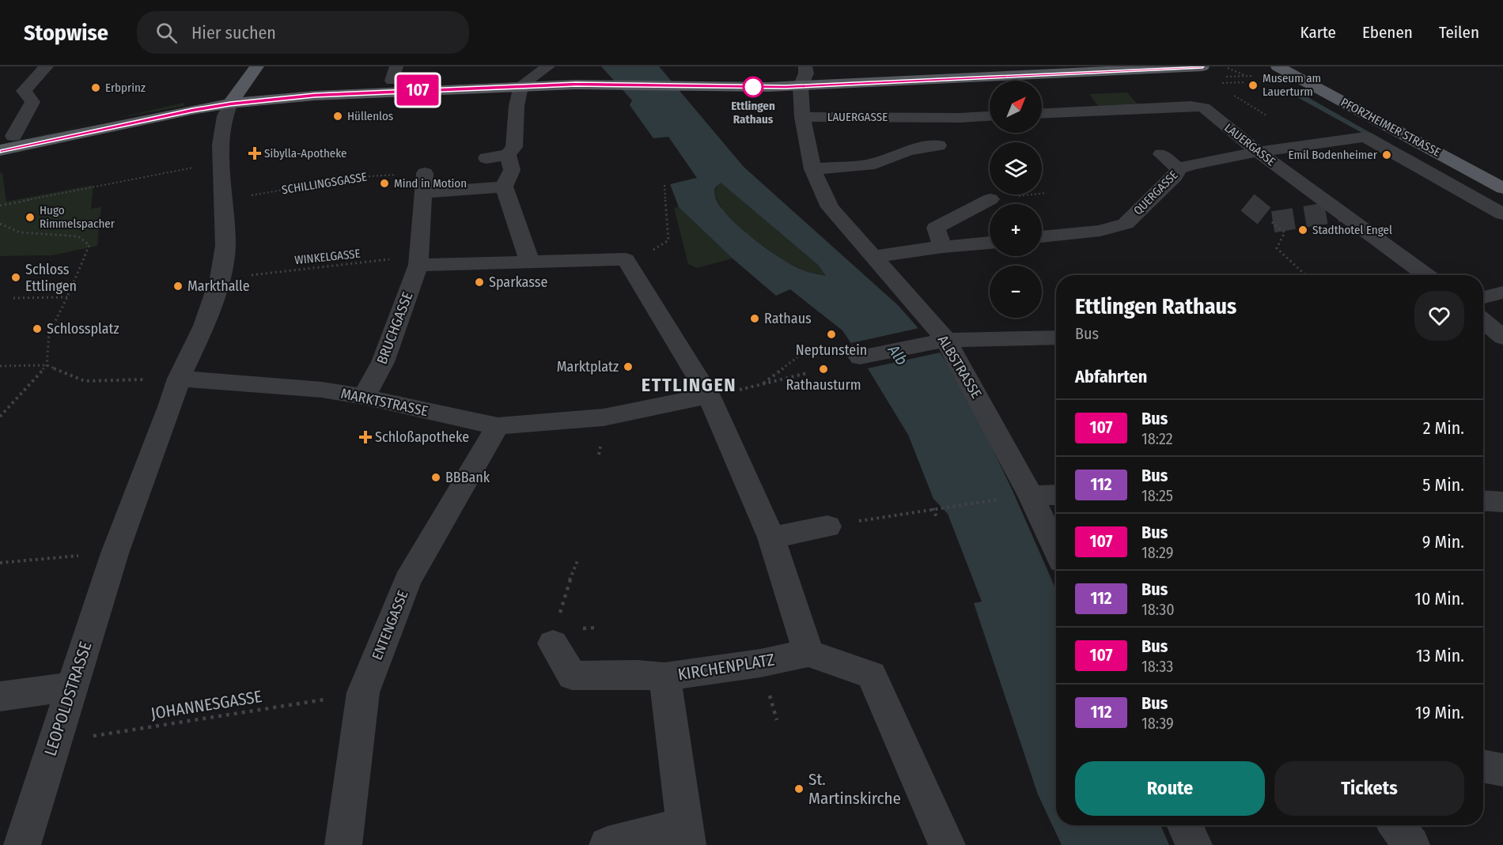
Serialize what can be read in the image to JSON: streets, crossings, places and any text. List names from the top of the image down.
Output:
{
  "streets": {
    "main road": ["PFORZHEIMER STRASSE"],
    "street": [
      "LAUERGASSE",
      "QUERGASSE",
      "BRUCHGASSE",
      "ALBSTRASSE",
      "MARKTSTRASSE",
      "ENTENGASSE",
      "KIRCHENPLATZ",
      "LEOPOLDSTRASSE"
    ],
    "path": ["SCHILLINGSGASSE", "WINKELGASSE", "JOHANNESGASSE"]
  },
  "crossings": [
    ["LAUERGASSE", "QUERGASSE"],
    ["LAUERGASSE", "ALBSTRASSE"],
    ["PFORZHEIMER STRASSE", "QUERGASSE"],
    ["SCHILLINGSGASSE", "BRUCHGASSE"],
    ["SCHILLINGSGASSE", "LEOPOLDSTRASSE"],
    ["WINKELGASSE", "BRUCHGASSE"],
    ["BRUCHGASSE", "MARKTSTRASSE"],
    ["MARKTSTRASSE", "ENTENGASSE"],
    ["MARKTSTRASSE", "LEOPOLDSTRASSE"],
    ["ENTENGASSE", "JOHANNESGASSE"],
    ["LEOPOLDSTRASSE", "JOHANNESGASSE"]
  ],
  "districts": ["ETTLINGEN"],
  "water": ["Alb"],
  "places": {
    "other": [
      "Museum am Lauerturm",
      "Ettlingen Rathaus",
      "Erbprinz",
      "Hüllenlos",
      "Emil Bodenheimer",
      "Mind in Motion",
      "Hugo Rimmelspacher",
      "Stadthotel Engel",
      "Schloss Ettlingen",
      "Sparkasse",
      "Markthalle",
      "Rathaus",
      "Schlossplatz",
      "Neptunstein",
      "Marktplatz",
      "Rathausturm",
      "BBBank",
      "St. Martinskirche"
    ],
    "health": ["Sibylla-Apotheke", "Schloßapotheke"]
  },
  "lines": ["bus line 107"],
  "north": "top right",
  "page": {
    "header": "Stopwise",
    "search": "Hier suchen",
    "nav": ["Karte", "Ebenen", "Teilen"],
    "on_map": "107",
    "map_buttons": ["+", "−"],
    "heading": [
      ["Ettlingen Rathaus", "Bus"],
      "Abfahrten"
    ],
    "list": [
      {
        "mark": "107",
        "name": "Bus",
        "note": "18:22",
        "value": "2 Min."
      },
      {
        "mark": "112",
        "name": "Bus",
        "note": "18:25",
        "value": "5 Min."
      },
      {
        "mark": "107",
        "name": "Bus",
        "note": "18:29",
        "value": "9 Min."
      },
      {
        "mark": "112",
        "name": "Bus",
        "note": "18:30",
        "value": "10 Min."
      },
      {
        "mark": "107",
        "name": "Bus",
        "note": "18:33",
        "value": "13 Min."
      },
      {
        "mark": "112",
        "name": "Bus",
        "note": "18:39",
        "value": "19 Min."
      }
    ],
    "buttons": ["Route", "Tickets"]
  }
}
